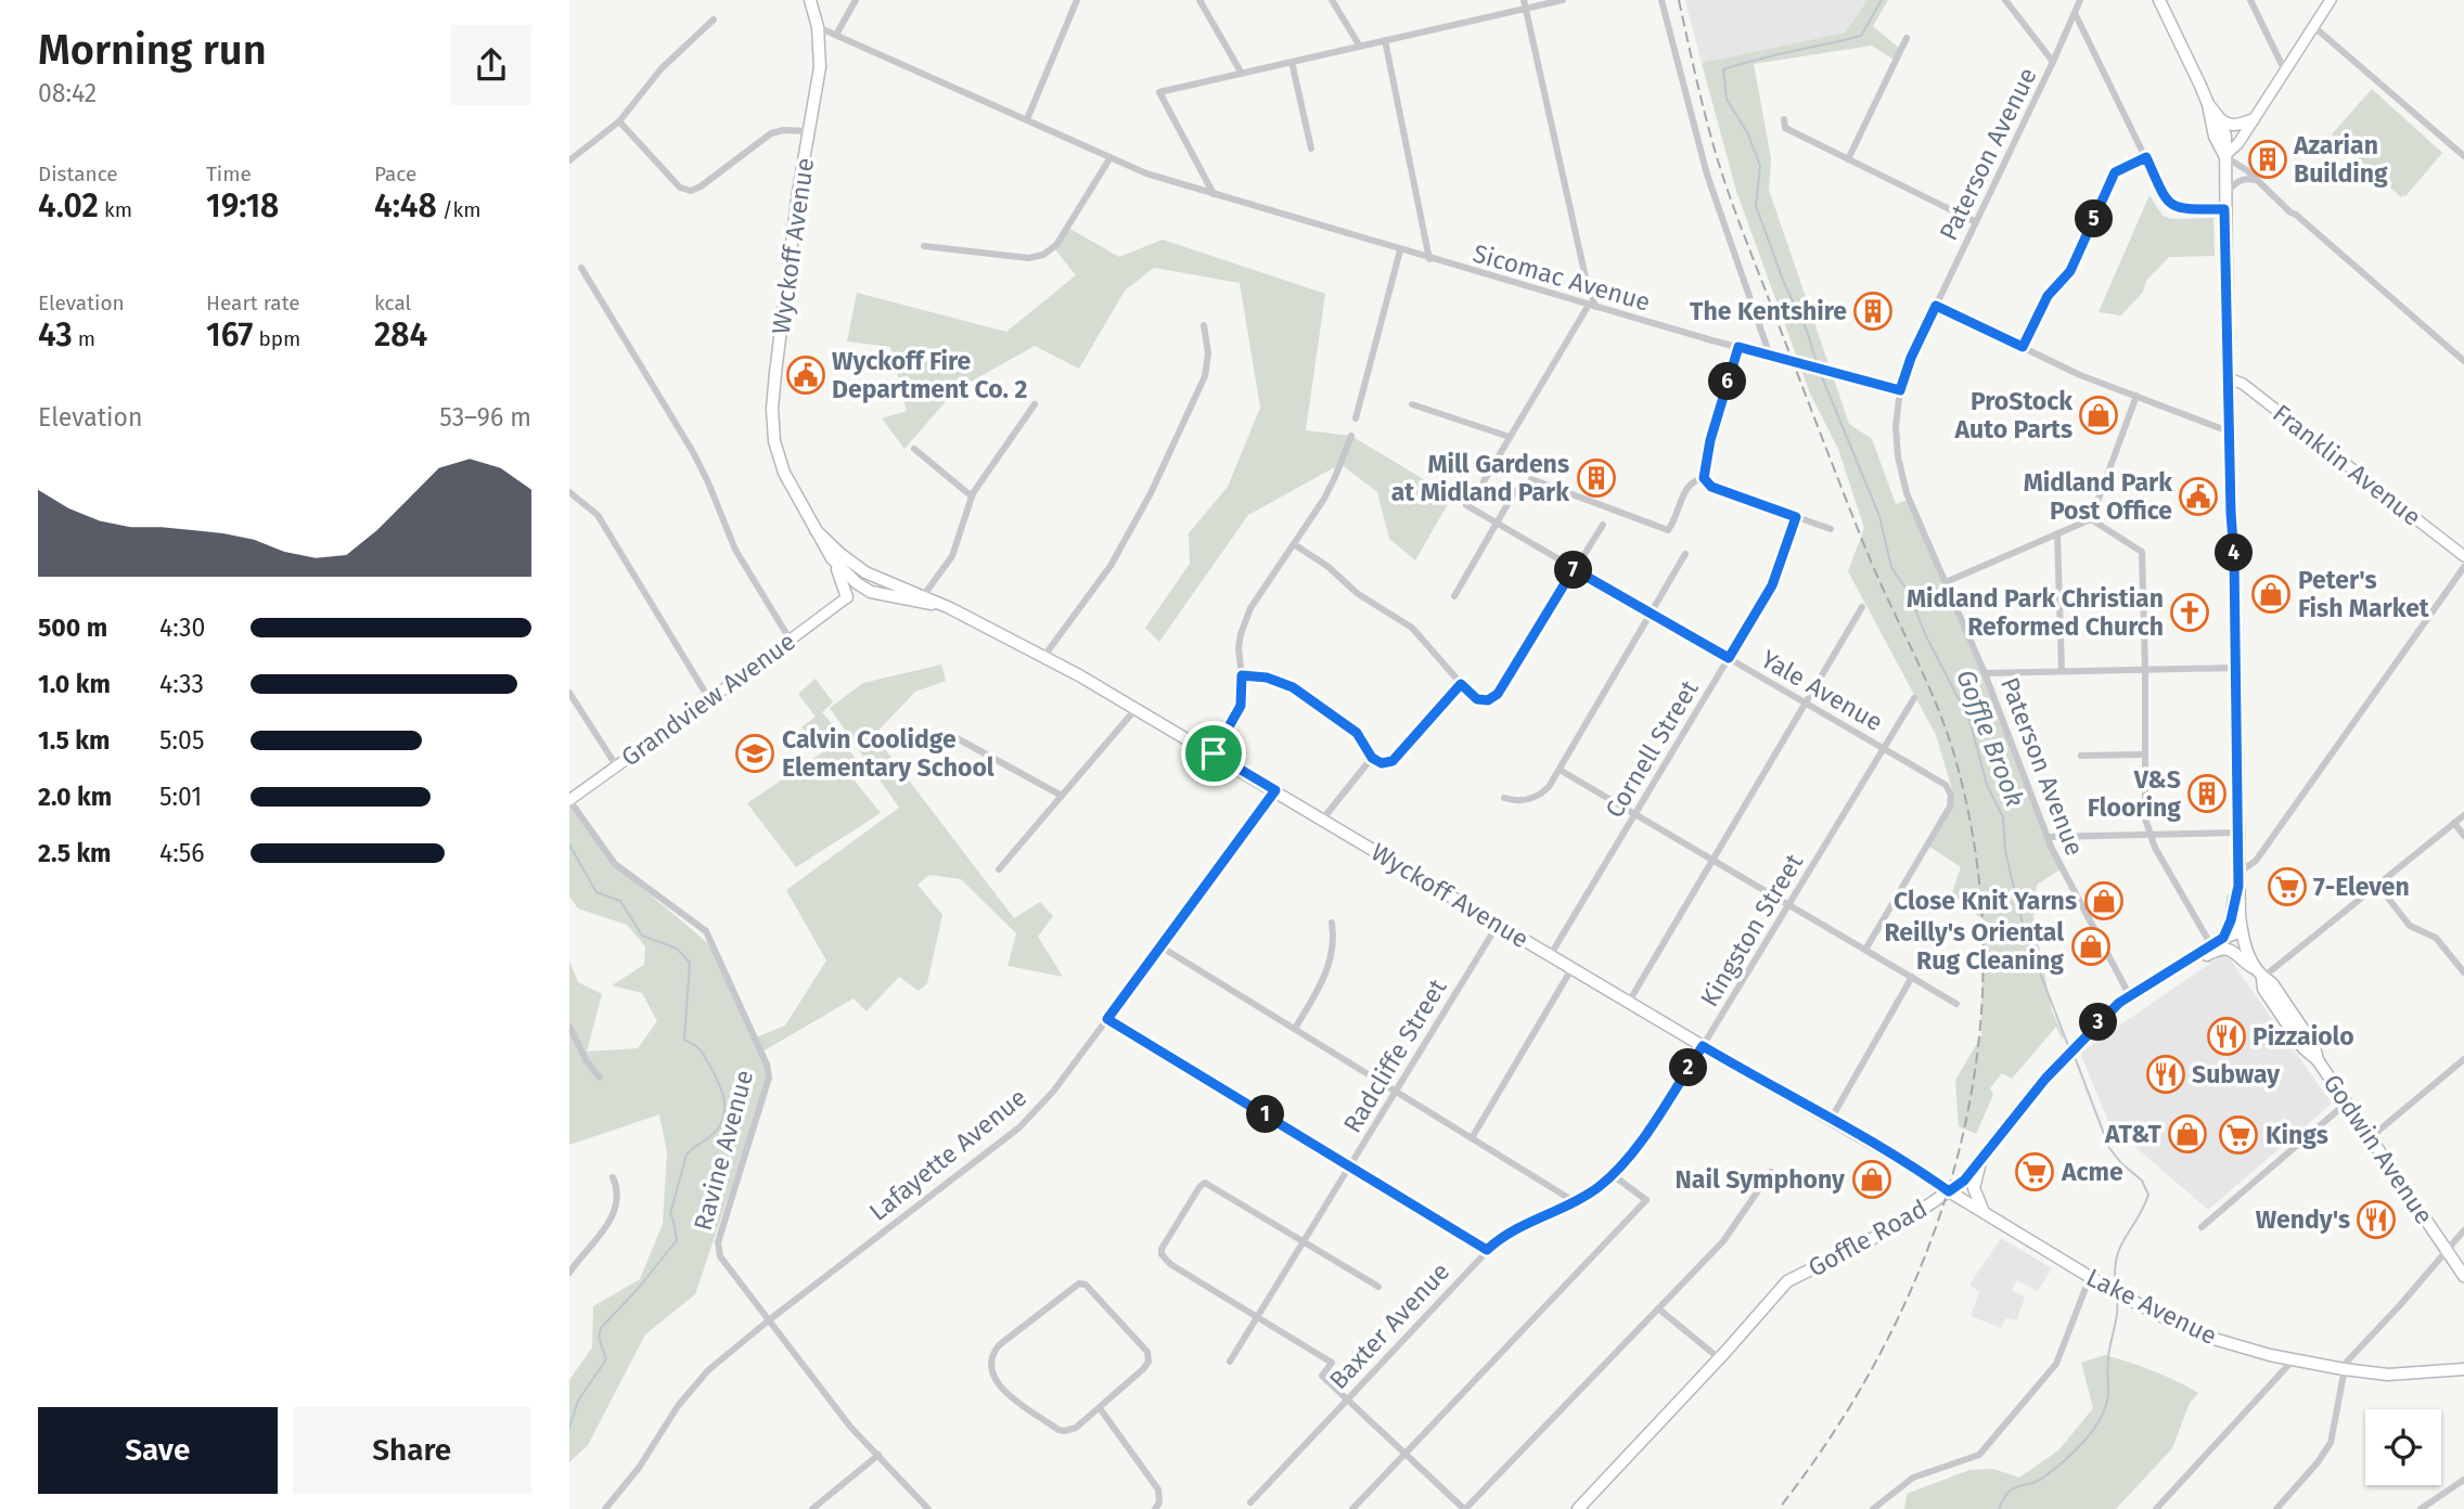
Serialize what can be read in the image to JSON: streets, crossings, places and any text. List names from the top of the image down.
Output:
{
  "streets": {
    "main road": [
      "Wyckoff Avenue",
      "Godwin Avenue",
      "Goffle Road",
      "Lake Avenue"
    ],
    "street": [
      "Paterson Avenue",
      "Sicomac Avenue",
      "Franklin Avenue",
      "Yale Avenue",
      "Grandview Avenue",
      "Cornell Street",
      "Kingston Street",
      "Radcliffe Street",
      "Ravine Avenue",
      "Lafayette Avenue",
      "Baxter Avenue"
    ]
  },
  "crossings": [
    ["Paterson Avenue", "Sicomac Avenue"],
    ["Paterson Avenue", "Goffle Road"],
    ["Wyckoff Avenue", "Sicomac Avenue"],
    ["Wyckoff Avenue", "Cornell Street"],
    ["Wyckoff Avenue", "Kingston Street"],
    ["Wyckoff Avenue", "Radcliffe Street"],
    ["Wyckoff Avenue", "Lafayette Avenue"],
    ["Wyckoff Avenue", "Goffle Road"],
    ["Wyckoff Avenue", "Lake Avenue"],
    ["Franklin Avenue", "Godwin Avenue"],
    ["Yale Avenue", "Cornell Street"],
    ["Yale Avenue", "Kingston Street"],
    ["Grandview Avenue", "Ravine Avenue"],
    ["Kingston Street", "Baxter Avenue"],
    ["Godwin Avenue", "Goffle Road"],
    ["Ravine Avenue", "Lafayette Avenue"],
    ["Goffle Road", "Lake Avenue"]
  ],
  "water": ["Goffle Brook"],
  "places": {
    "building": [
      "Azarian Building",
      "The Kentshire",
      "Mill Gardens at Midland Park",
      "V&S Flooring"
    ],
    "public building": ["Wyckoff Fire Department Co. 2", "Midland Park Post Office"],
    "shop": [
      "ProStock Auto Parts",
      "Peter's Fish Market",
      "Close Knit Yarns",
      "Reilly's Oriental Rug Cleaning",
      "AT&T",
      "Nail Symphony"
    ],
    "church": ["Midland Park Christian Reformed Church"],
    "school or university": ["Calvin Coolidge Elementary School"],
    "supermarket": ["7-Eleven", "Kings", "Acme"],
    "restaurant": ["Pizzaiolo", "Subway", "Wendy's"]
  },
  "page": {
    "heading": ["Morning run", "08:42"],
    "stats": [
      ["Distance", "4.02 km"],
      ["Time", "19:18"],
      ["Pace", "4:48 /km"],
      ["Elevation", "43 m"],
      ["Heart rate", "167 bpm"],
      ["kcal", "284"]
    ],
    "pins": [
      "5",
      "6",
      "4",
      "7",
      "3",
      "2",
      "1"
    ],
    "chart": ["Elevation", "53–96 m"],
    "list": [
      {
        "name": "500 m",
        "note": "4:30"
      },
      {
        "name": "1.0 km",
        "note": "4:33"
      },
      {
        "name": "1.5 km",
        "note": "5:05"
      },
      {
        "name": "2.0 km",
        "note": "5:01"
      },
      {
        "name": "2.5 km",
        "note": "4:56"
      }
    ],
    "buttons": ["Save", "Share"]
  }
}
